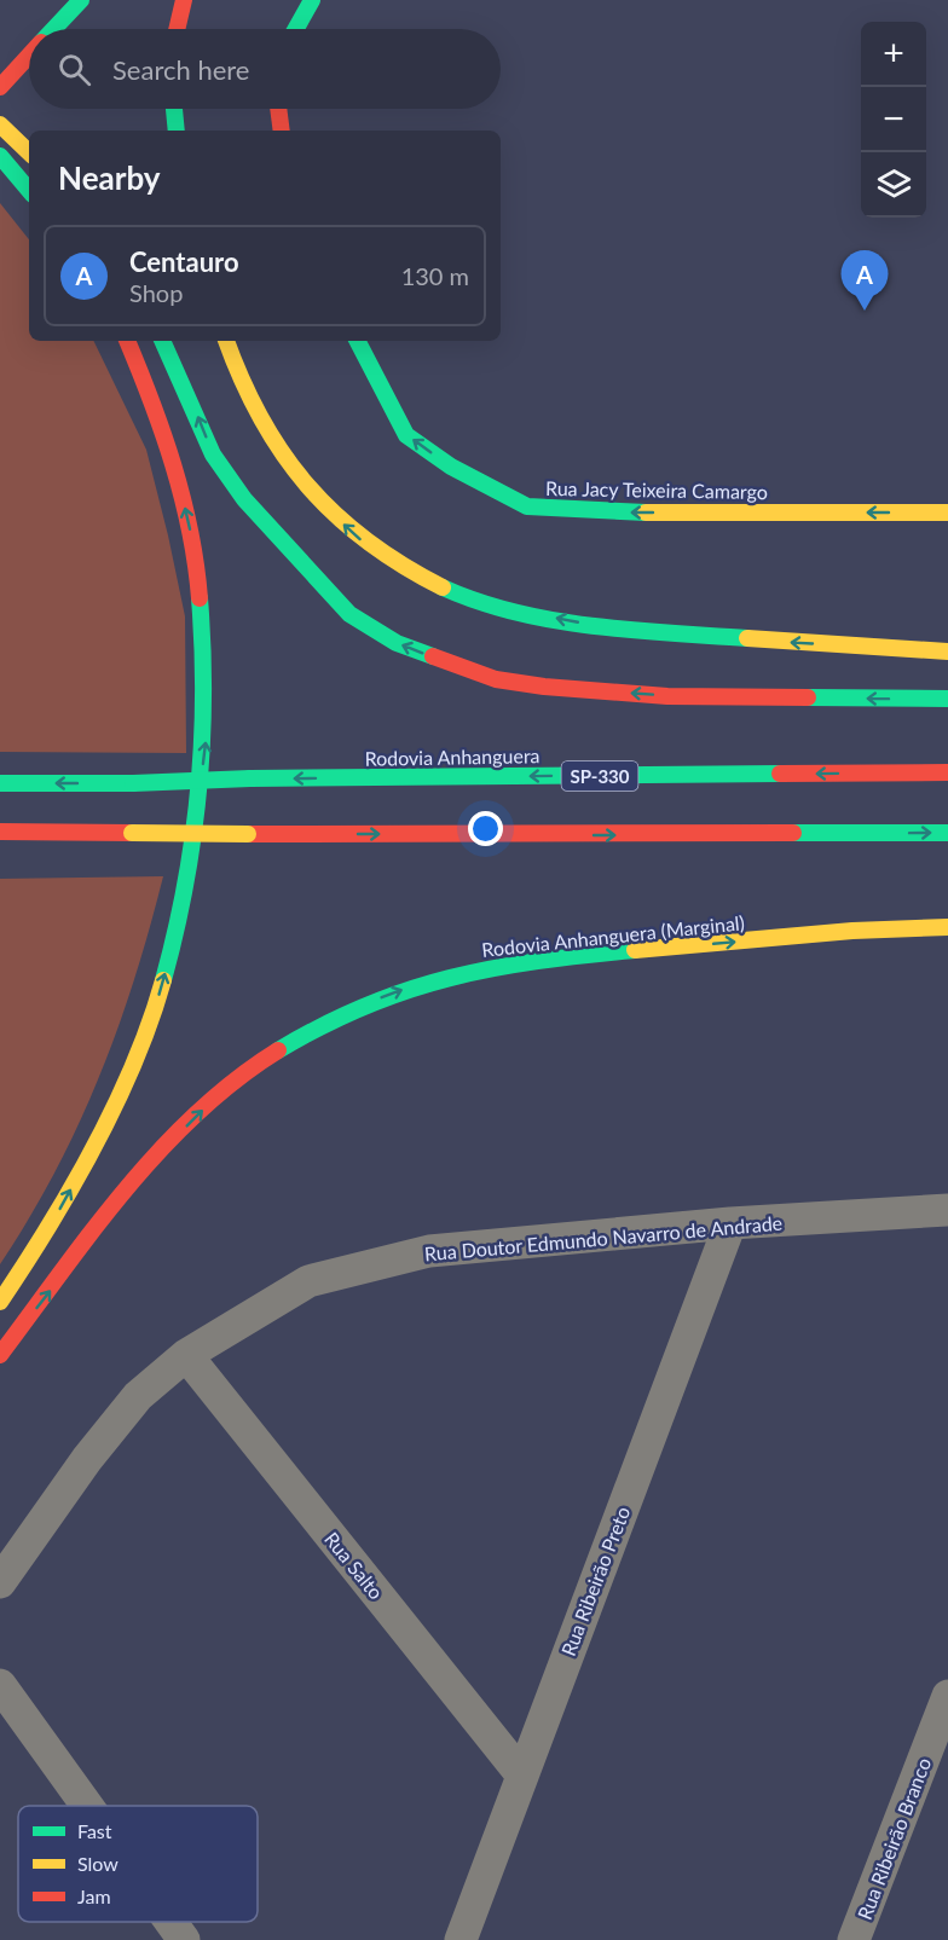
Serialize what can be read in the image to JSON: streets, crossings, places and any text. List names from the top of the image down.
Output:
{
  "streets": {
    "main road": [
      "Rua Jacy Teixeira Camargo",
      "Rodovia Anhanguera",
      "SP-330",
      "Rodovia Anhanguera (Marginal)"
    ],
    "street": [
      "Rua Doutor Edmundo Navarro de Andrade",
      "Rua Salto",
      "Rua Ribeirão Preto",
      "Rua Ribeirão Branco"
    ]
  },
  "crossings": [
    ["Rua Doutor Edmundo Navarro de Andrade", "Rua Salto"],
    ["Rua Doutor Edmundo Navarro de Andrade", "Rua Ribeirão Preto"],
    ["Rua Salto", "Rua Ribeirão Preto"]
  ],
  "legend": ["Fast", "Slow", "Jam"],
  "page": {
    "map_buttons": ["+", "−"],
    "search": "Search here",
    "heading": "Nearby",
    "list": [
      {
        "mark": "A",
        "name": "Centauro",
        "note": "Shop",
        "value": "130 m"
      }
    ],
    "pins": "A"
  }
}
